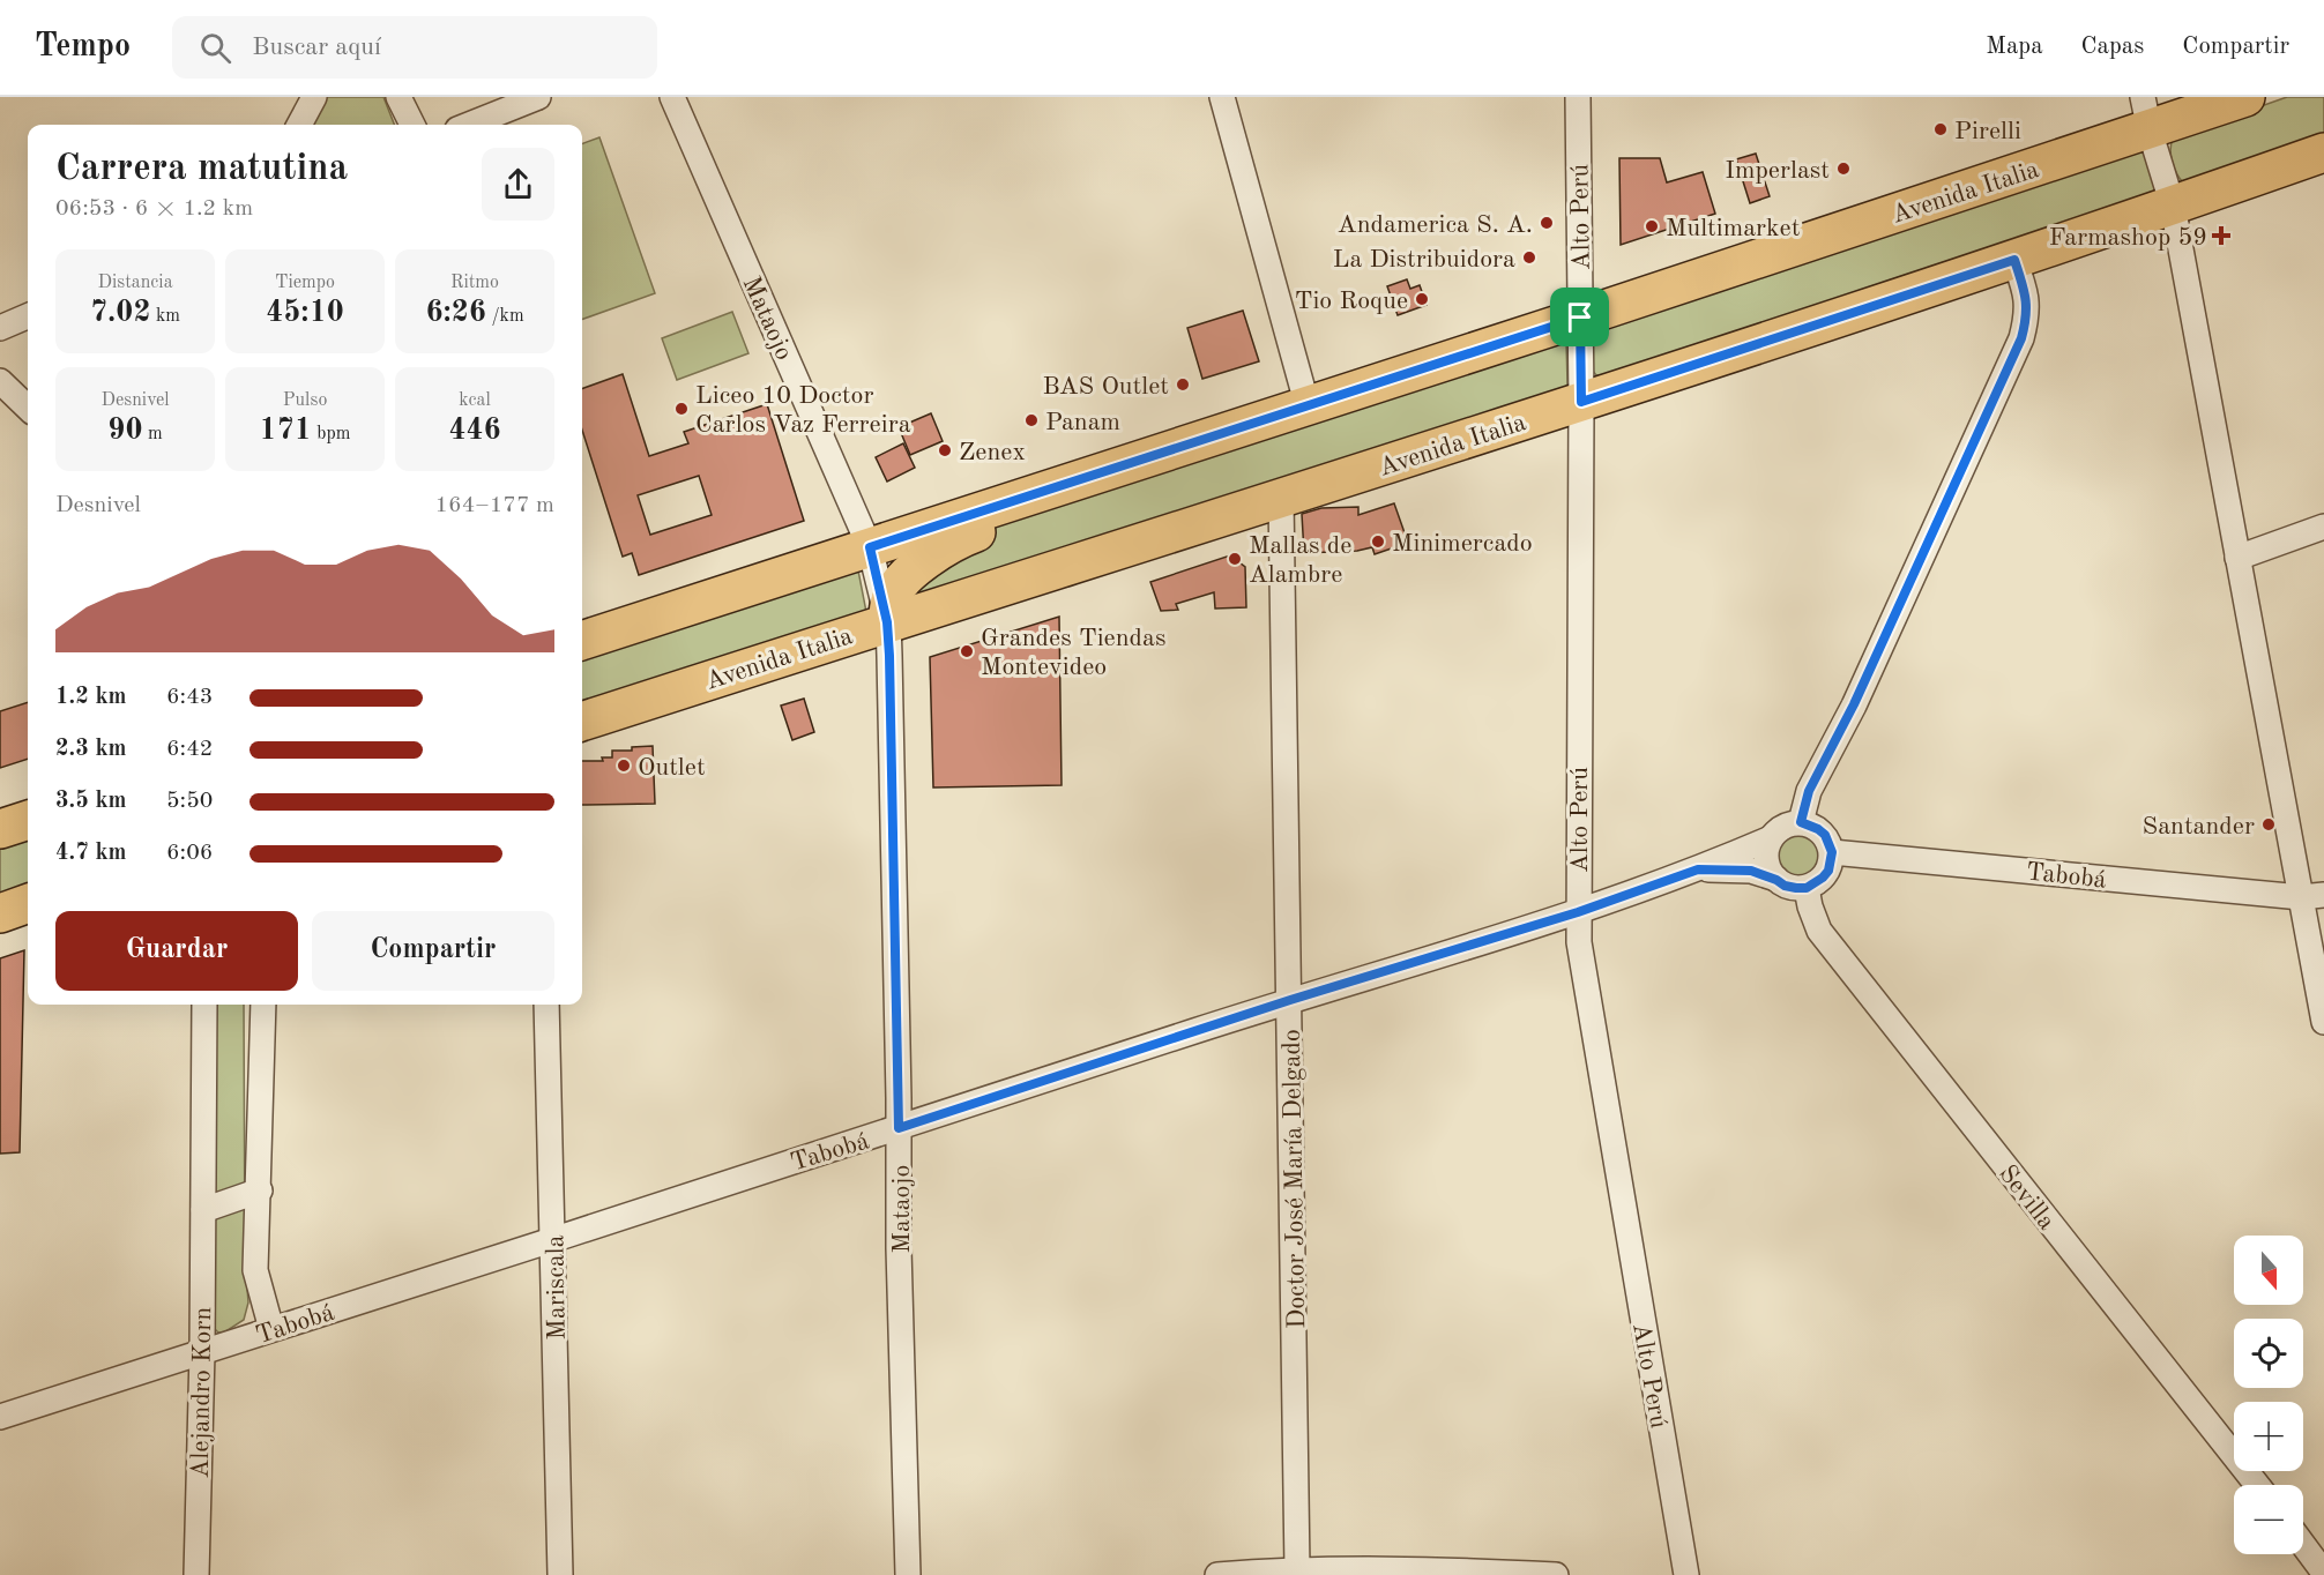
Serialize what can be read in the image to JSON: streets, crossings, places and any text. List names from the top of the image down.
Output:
{
  "streets": {
    "main road": ["Avenida Italia"],
    "street": [
      "Alto Perú",
      "Mataojo",
      "Tabobá",
      "Doctor José María Delgado",
      "Sevilla",
      "Mariscala",
      "Alejandro Korn"
    ]
  },
  "crossings": [
    ["Avenida Italia", "Alto Perú"],
    ["Avenida Italia", "Mataojo"],
    ["Avenida Italia", "Doctor José María Delgado"],
    ["Alto Perú", "Tabobá"],
    ["Mataojo", "Tabobá"],
    ["Tabobá", "Doctor José María Delgado"],
    ["Tabobá", "Sevilla"],
    ["Tabobá", "Mariscala"],
    ["Tabobá", "Alejandro Korn"]
  ],
  "places": {
    "other": [
      "Pirelli",
      "Imperlast",
      "Andamerica S. A.",
      "Multimarket",
      "La Distribuidora",
      "Tio Roque",
      "BAS Outlet",
      "Liceo 10 Doctor Carlos Vaz Ferreira",
      "Panam",
      "Zenex",
      "Minimercado",
      "Mallas de Alambre",
      "Grandes Tiendas Montevideo",
      "Outlet",
      "Santander"
    ],
    "health": ["Farmashop 59"]
  },
  "north": "bottom",
  "page": {
    "header": "Tempo",
    "search": "Buscar aquí",
    "nav": ["Mapa", "Capas", "Compartir"],
    "heading": ["Carrera matutina", "06:53 · 6 × 1.2 km"],
    "stats": [
      ["Distancia", "7.02 km"],
      ["Tiempo", "45:10"],
      ["Ritmo", "6:26 /km"],
      ["Desnivel", "90 m"],
      ["Pulso", "171 bpm"],
      ["kcal", "446"]
    ],
    "chart": ["Desnivel", "164–177 m"],
    "list": [
      {
        "name": "1.2 km",
        "note": "6:43"
      },
      {
        "name": "2.3 km",
        "note": "6:42"
      },
      {
        "name": "3.5 km",
        "note": "5:50"
      },
      {
        "name": "4.7 km",
        "note": "6:06"
      }
    ],
    "buttons": ["Guardar", "Compartir"],
    "map_buttons": ["+", "−"]
  }
}
